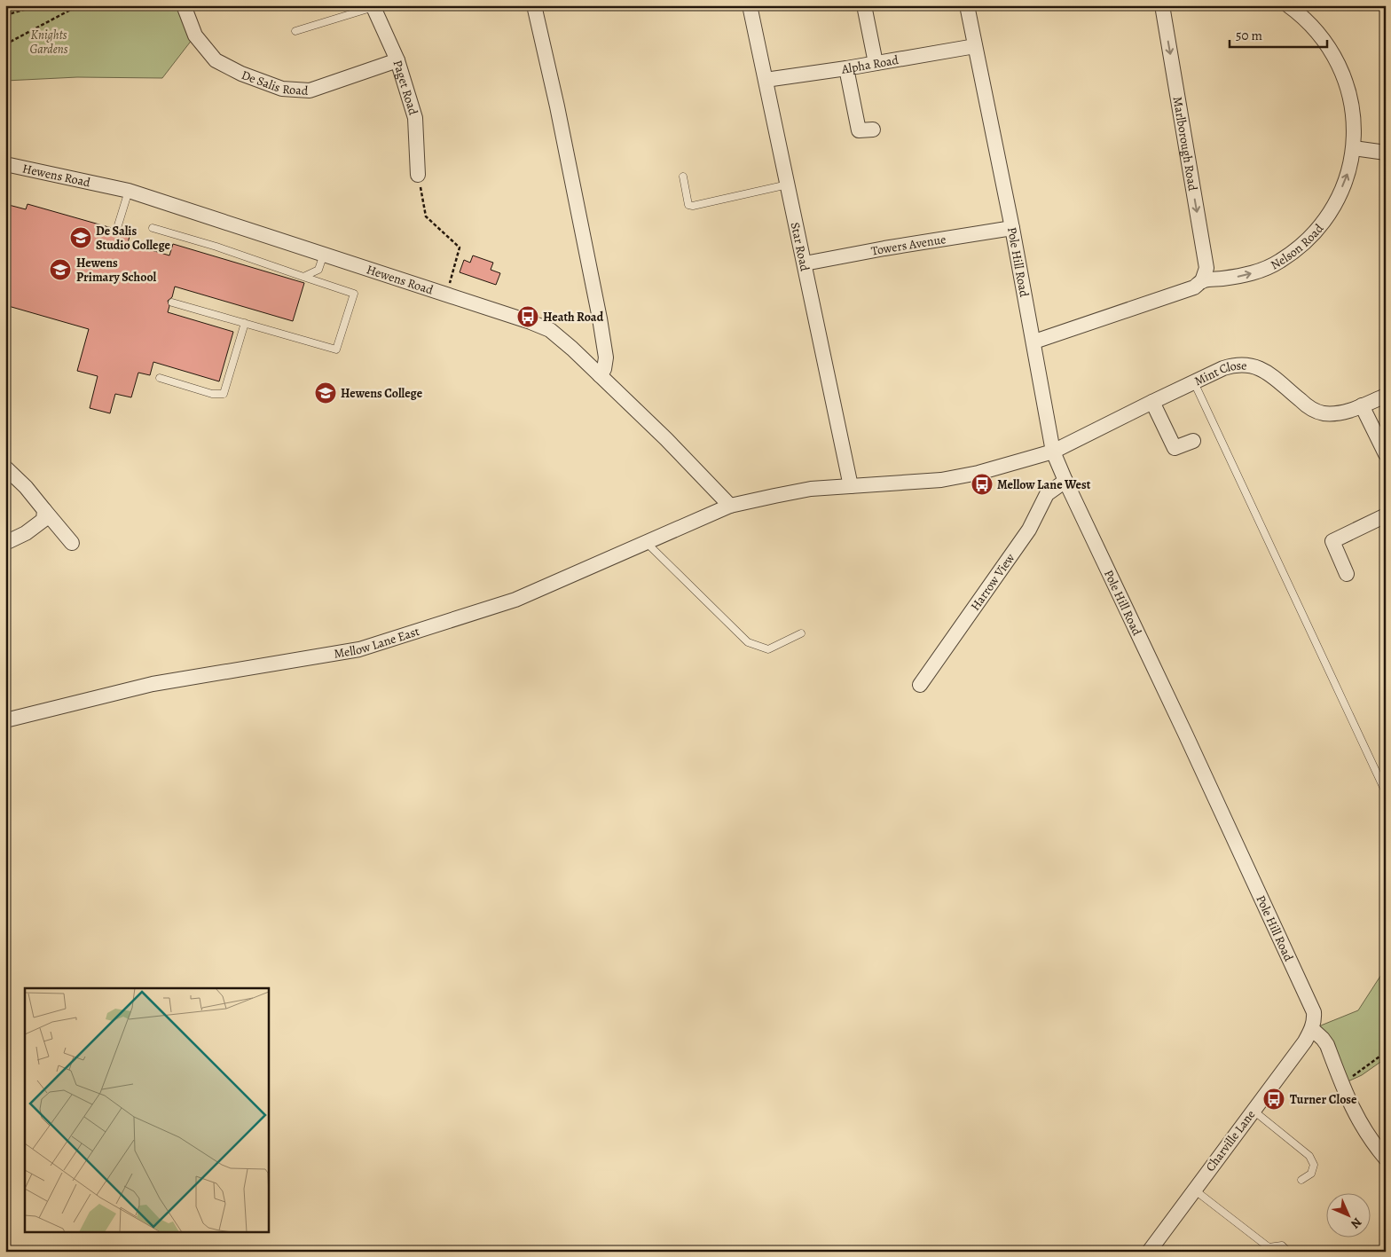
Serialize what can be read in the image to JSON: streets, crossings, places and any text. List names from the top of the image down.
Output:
{
  "streets": {
    "street": [
      "Alpha Road",
      "De Salis Road",
      "Paget Road",
      "Marlborough Road",
      "Hewens Road",
      "Towers Avenue",
      "Nelson Road",
      "Star Road",
      "Pole Hill Road",
      "Mint Close",
      "Harrow View",
      "Mellow Lane East",
      "Charville Lane"
    ]
  },
  "crossings": [
    ["Alpha Road", "Star Road"],
    ["Alpha Road", "Pole Hill Road"],
    ["De Salis Road", "Paget Road"],
    ["Marlborough Road", "Nelson Road"],
    ["Hewens Road", "Mellow Lane East"],
    ["Towers Avenue", "Star Road"],
    ["Towers Avenue", "Pole Hill Road"],
    ["Nelson Road", "Pole Hill Road"],
    ["Pole Hill Road", "Mint Close"],
    ["Pole Hill Road", "Harrow View"],
    ["Pole Hill Road", "Charville Lane"]
  ],
  "one_way": ["Marlborough Road", "Nelson Road"],
  "parks": ["Knights Gardens"],
  "places": {
    "school or university": ["De Salis Studio College", "Hewens Primary School", "Hewens College"],
    "bus stop": ["Heath Road", "Mellow Lane West", "Turner Close"]
  },
  "scale_bar": "50 m",
  "north": "bottom right"
}
